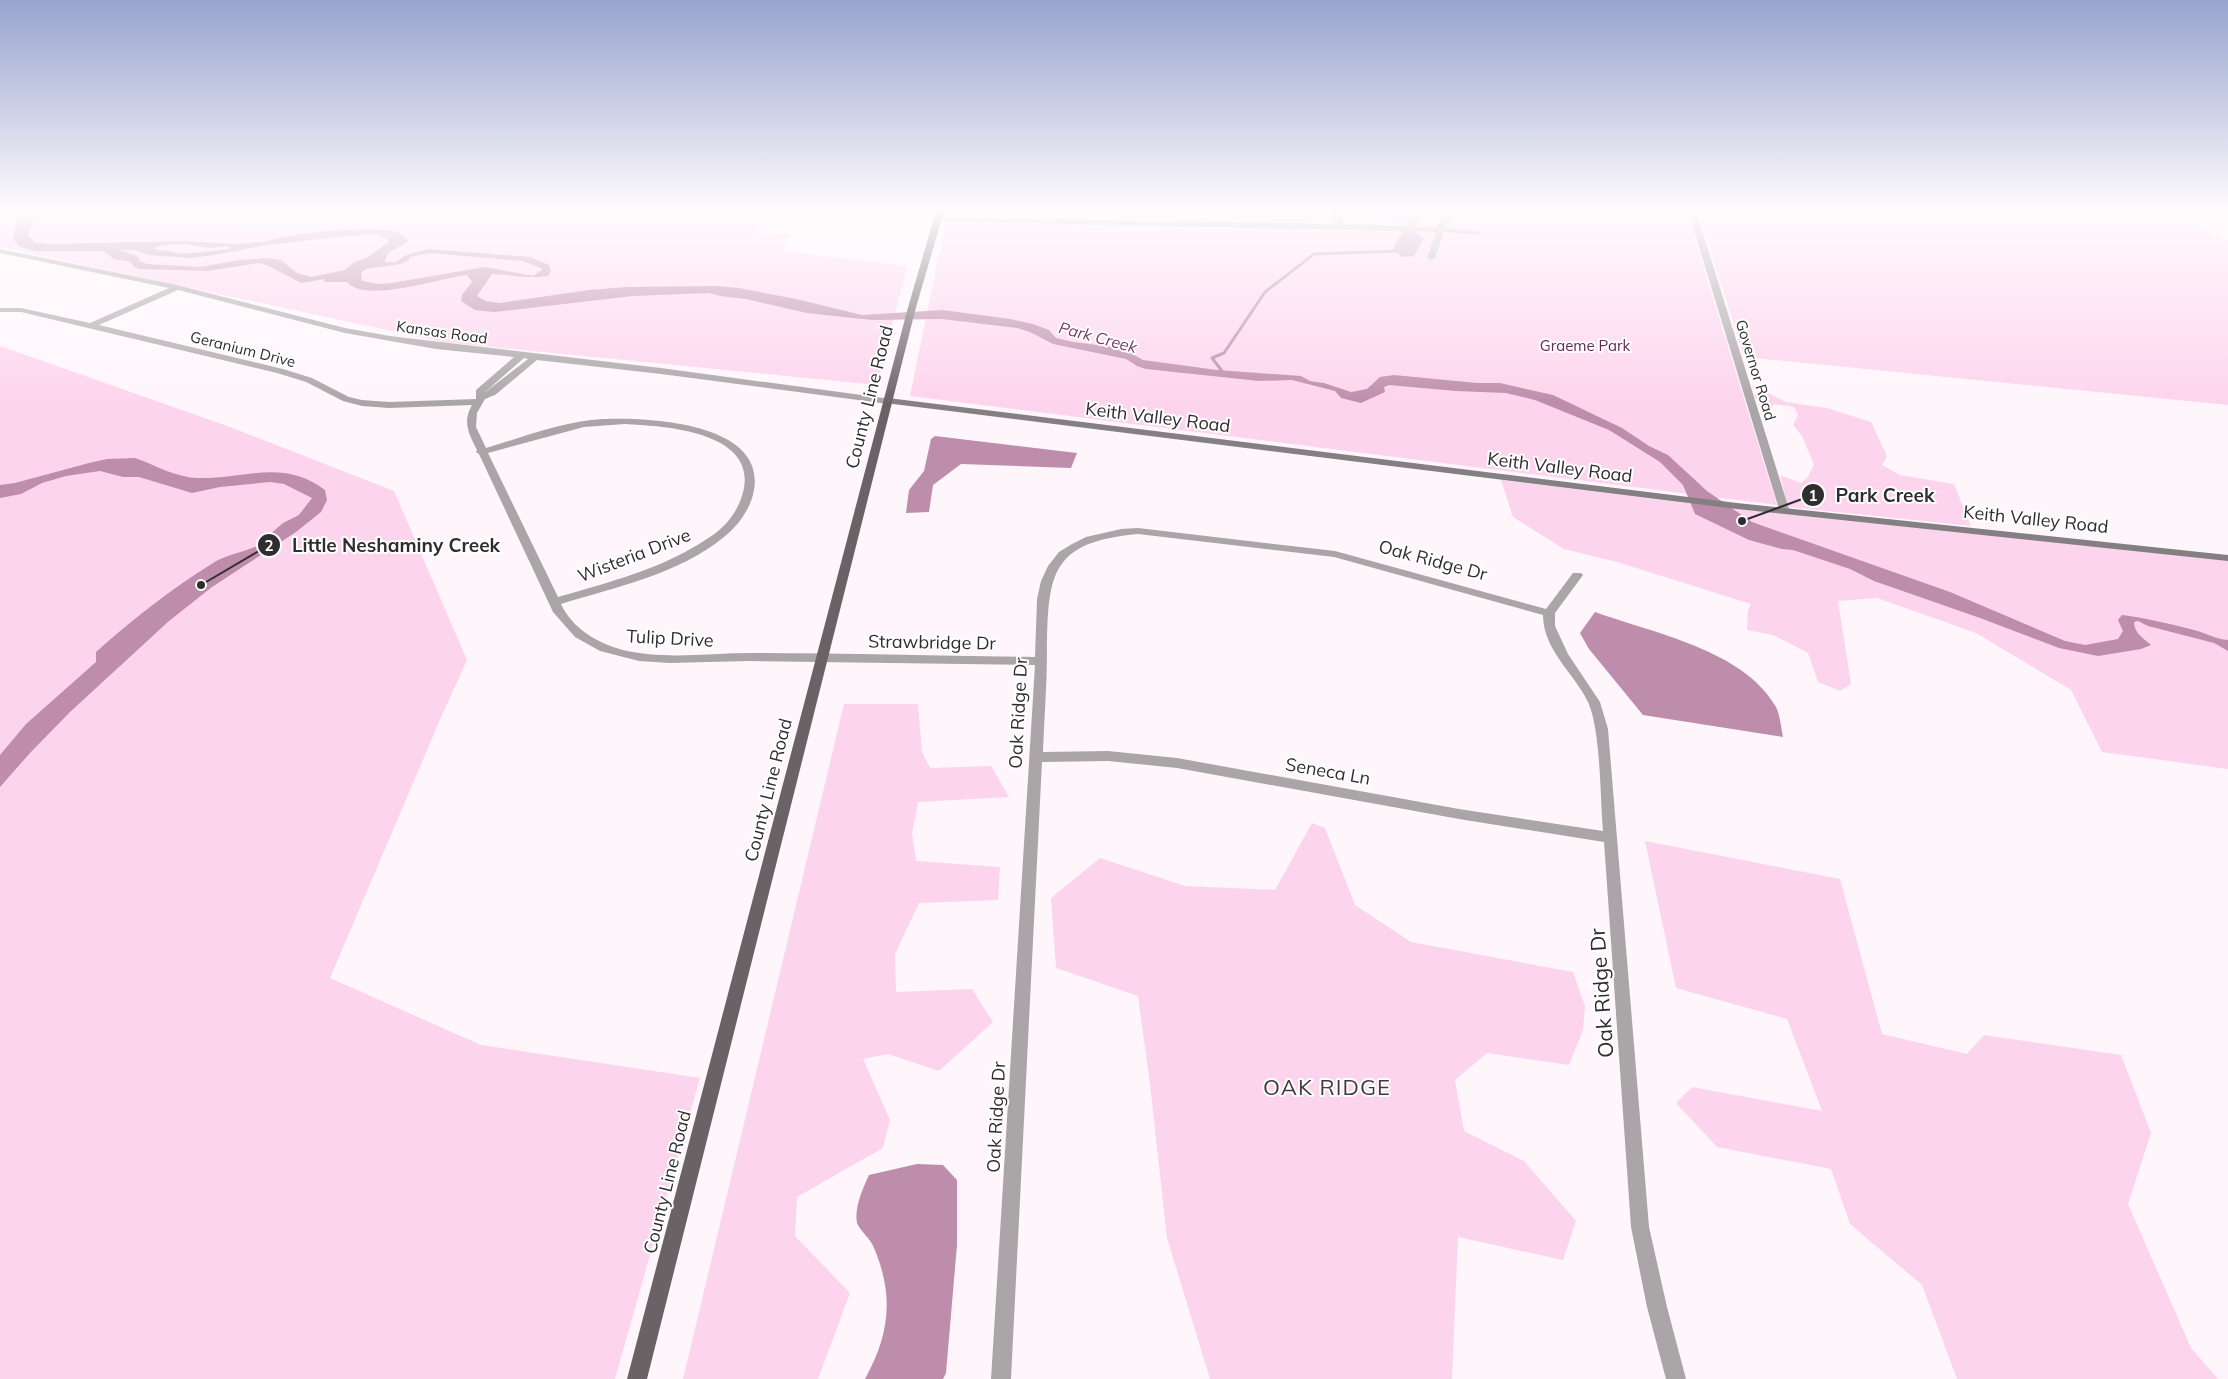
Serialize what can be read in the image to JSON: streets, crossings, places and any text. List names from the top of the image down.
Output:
{
  "streets": {
    "main road": ["County Line Road"],
    "street": [
      "Kansas Road",
      "Geranium Drive",
      "Governor Road",
      "Keith Valley Road",
      "Wisteria Drive",
      "Oak Ridge Dr",
      "Tulip Drive",
      "Strawbridge Dr",
      "Seneca Ln"
    ]
  },
  "crossings": [
    ["Kansas Road", "County Line Road"],
    ["Kansas Road", "Keith Valley Road"],
    ["Kansas Road", "Tulip Drive"],
    ["Geranium Drive", "Tulip Drive"],
    ["Governor Road", "Keith Valley Road"],
    ["County Line Road", "Keith Valley Road"],
    ["County Line Road", "Tulip Drive"],
    ["County Line Road", "Strawbridge Dr"],
    ["Wisteria Drive", "Tulip Drive"],
    ["Oak Ridge Dr", "Strawbridge Dr"],
    ["Oak Ridge Dr", "Seneca Ln"],
    ["Tulip Drive", "Strawbridge Dr"]
  ],
  "districts": ["OAK RIDGE"],
  "water": ["Park Creek"],
  "parks": ["Graeme Park"],
  "places": ["Park Creek", "Little Neshaminy Creek"]
}
